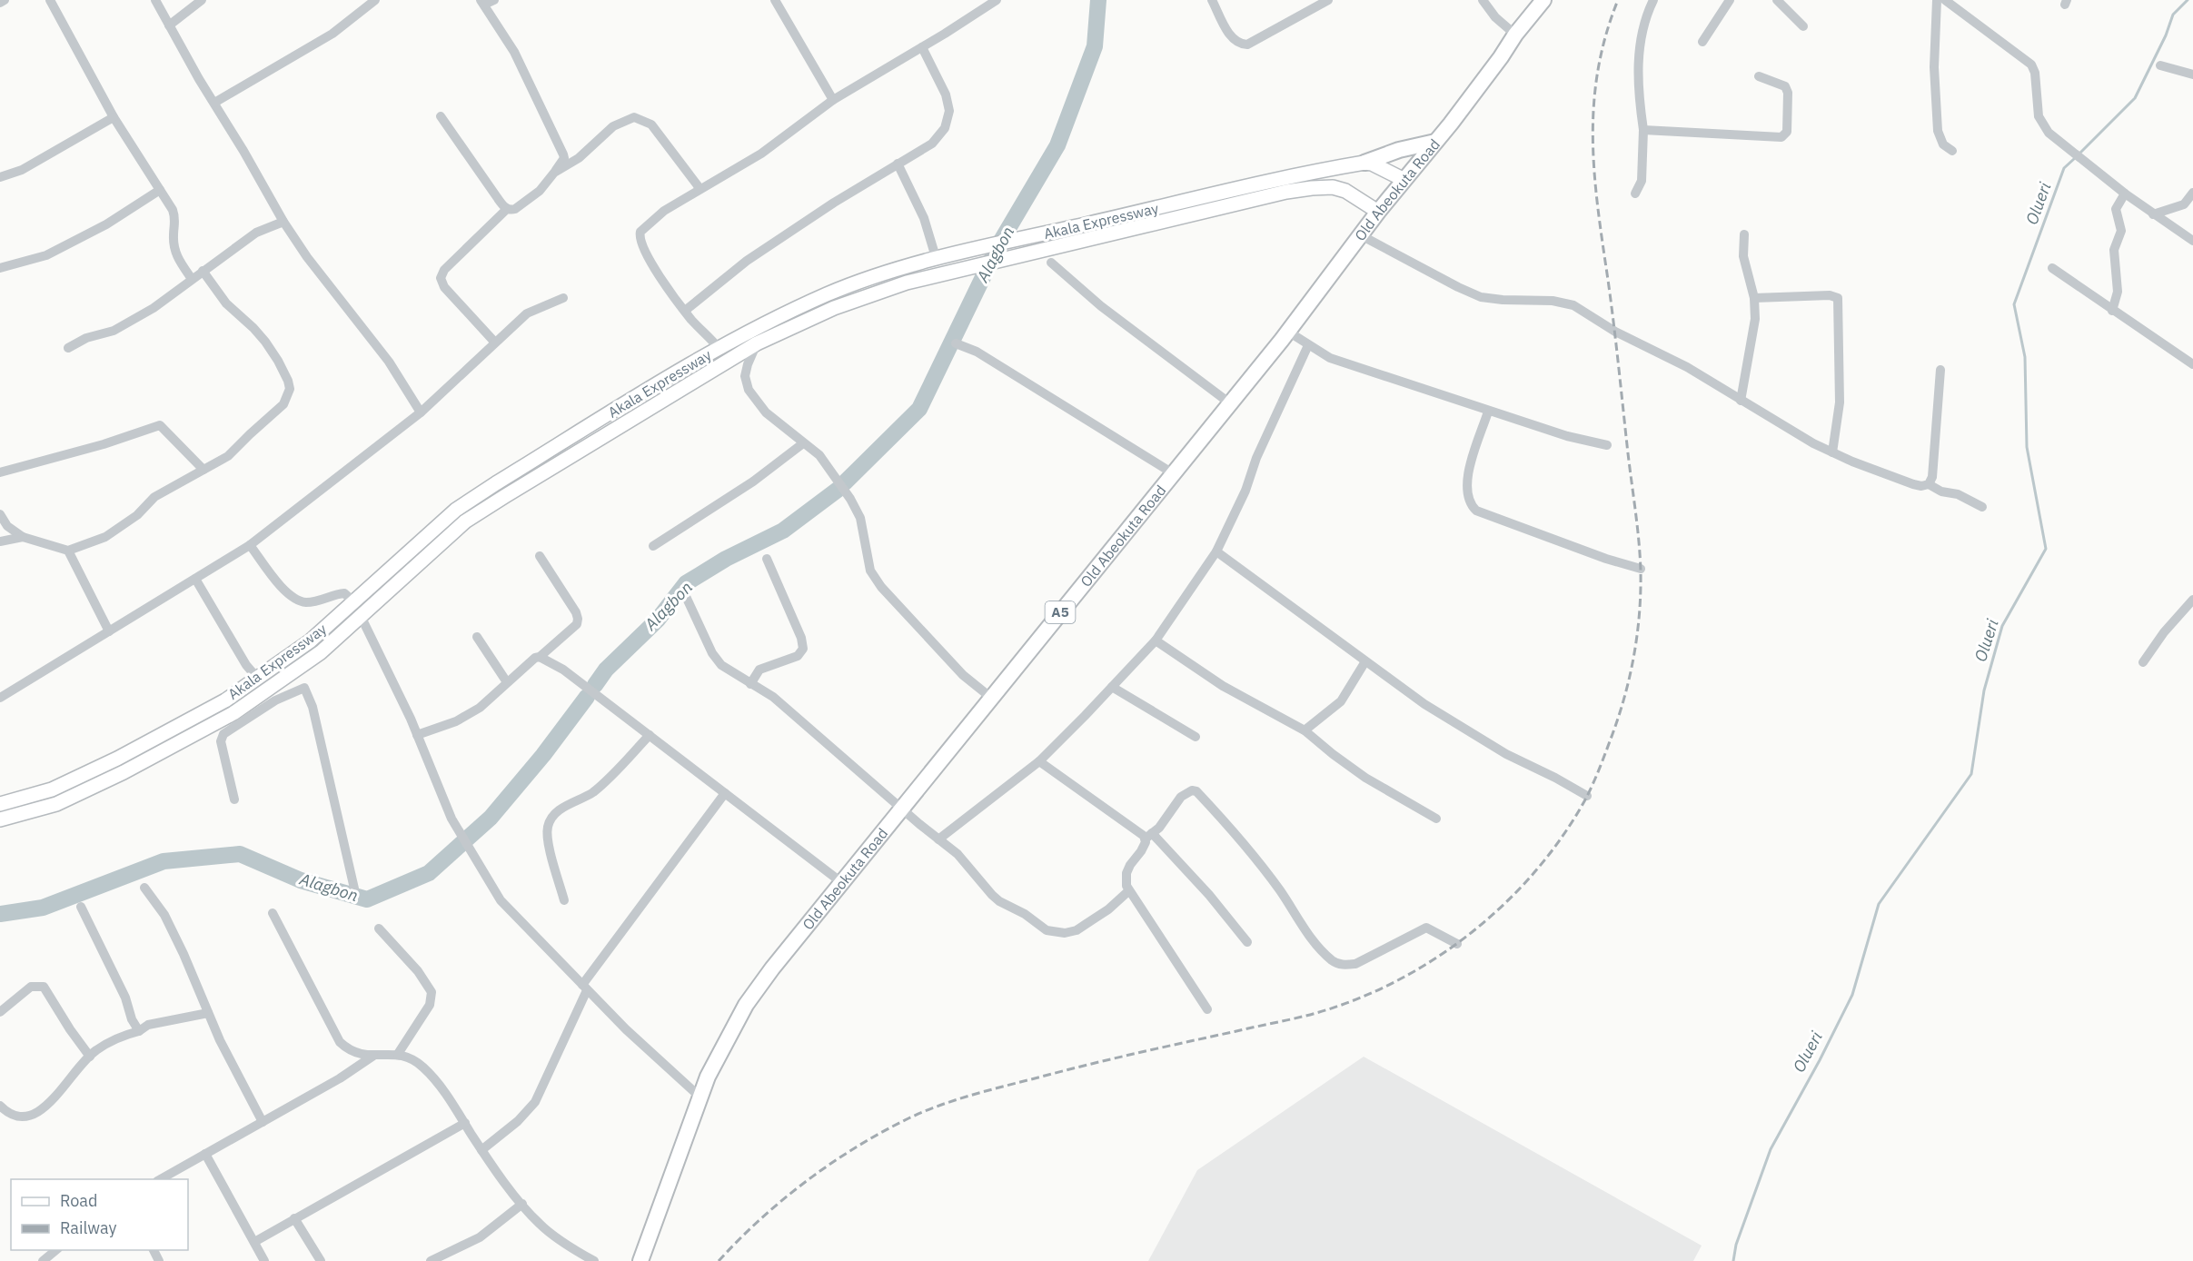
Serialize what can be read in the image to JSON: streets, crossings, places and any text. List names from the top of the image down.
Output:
{
  "streets": {
    "highway": ["Old Abeokuta Road", "A5"],
    "main road": ["Akala Expressway"]
  },
  "crossings": [
    ["Old Abeokuta Road", "Akala Expressway"]
  ],
  "water": ["Olueri", "Alagbon"],
  "legend": ["Road", "Railway"]
}
